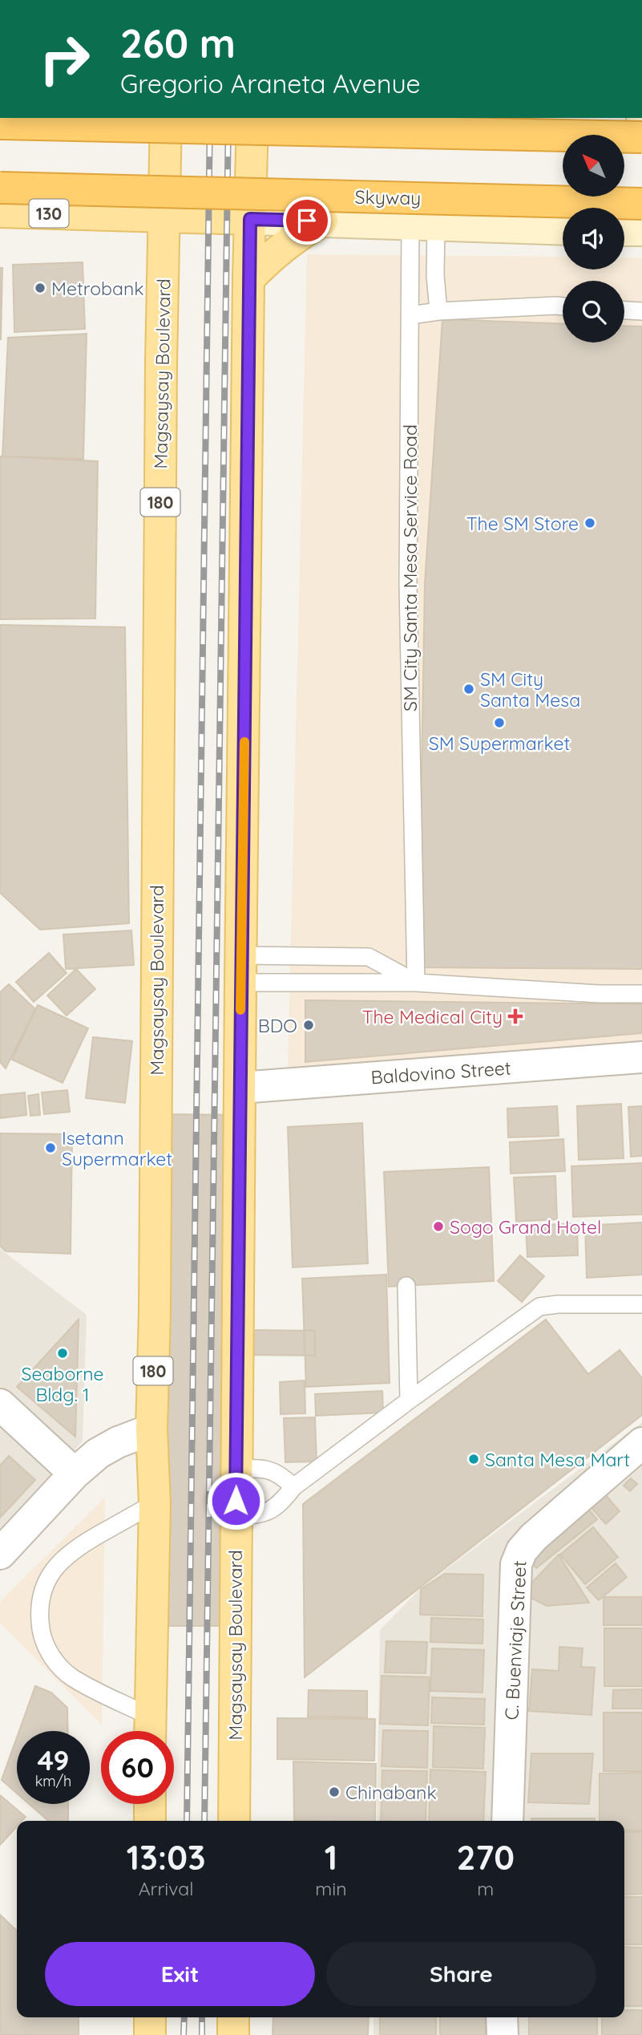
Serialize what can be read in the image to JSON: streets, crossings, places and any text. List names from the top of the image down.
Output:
{
  "streets": {
    "highway": ["Skyway"],
    "main road": ["130", "Magsaysay Boulevard", "180"],
    "street": ["Baldovino Street", "C. Buenviaje Street"],
    "lane": ["SM City Santa Mesa Service Road"]
  },
  "crossings": [
    ["130", "Magsaysay Boulevard"],
    ["130", "180"],
    ["Magsaysay Boulevard", "180"],
    ["Magsaysay Boulevard", "Baldovino Street"]
  ],
  "places": {
    "other": [
      "Metrobank",
      "The SM Store",
      "SM City Santa Mesa",
      "SM Supermarket",
      "BDO",
      "Isetann Supermarket",
      "Sogo Grand Hotel",
      "Seaborne Bldg. 1",
      "Santa Mesa Mart",
      "Chinabank"
    ],
    "health": ["The Medical City"]
  },
  "north": "top left",
  "page": {
    "turn": ["260 m", "Gregorio Araneta Avenue"],
    "speed": "49 km/h",
    "limit": "60",
    "eta": [
      "13:03",
      "Arrival",
      "1",
      "min",
      "270",
      "m"
    ],
    "buttons": ["Exit", "Share"]
  }
}
